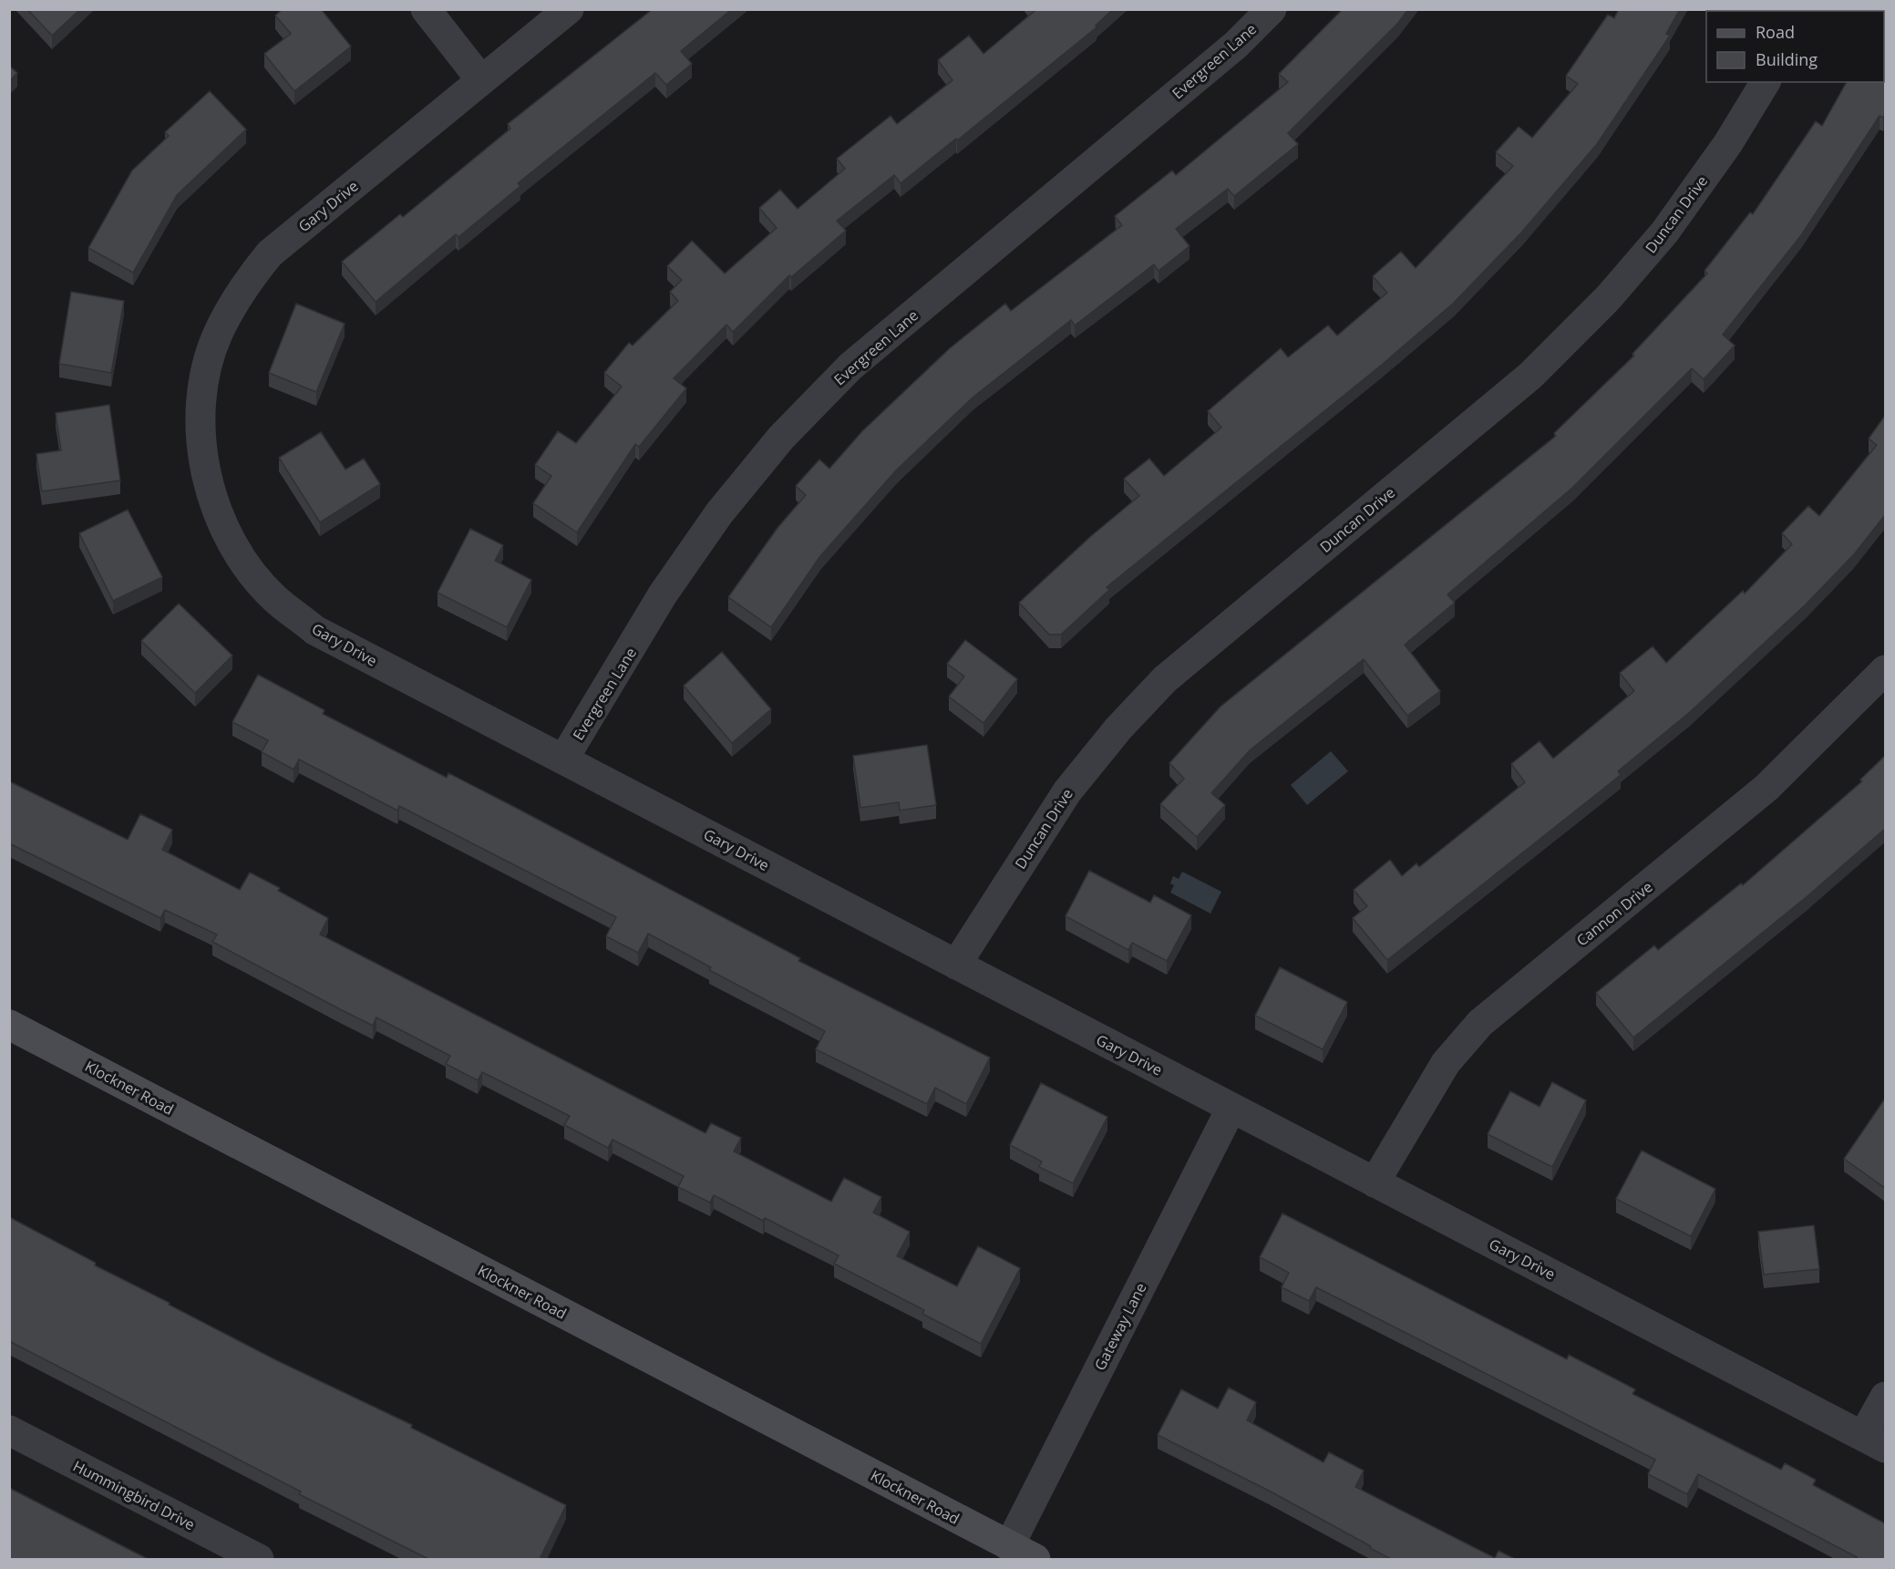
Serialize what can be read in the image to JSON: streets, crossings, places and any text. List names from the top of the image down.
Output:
{
  "streets": {
    "main road": ["Klockner Road"],
    "street": [
      "Evergreen Lane",
      "Gary Drive",
      "Duncan Drive",
      "Cannon Drive",
      "Gateway Lane",
      "Hummingbird Drive"
    ]
  },
  "crossings": [
    ["Evergreen Lane", "Gary Drive"],
    ["Gary Drive", "Duncan Drive"],
    ["Gary Drive", "Cannon Drive"],
    ["Gary Drive", "Gateway Lane"],
    ["Klockner Road", "Gateway Lane"]
  ],
  "legend": ["Road", "Building"]
}
